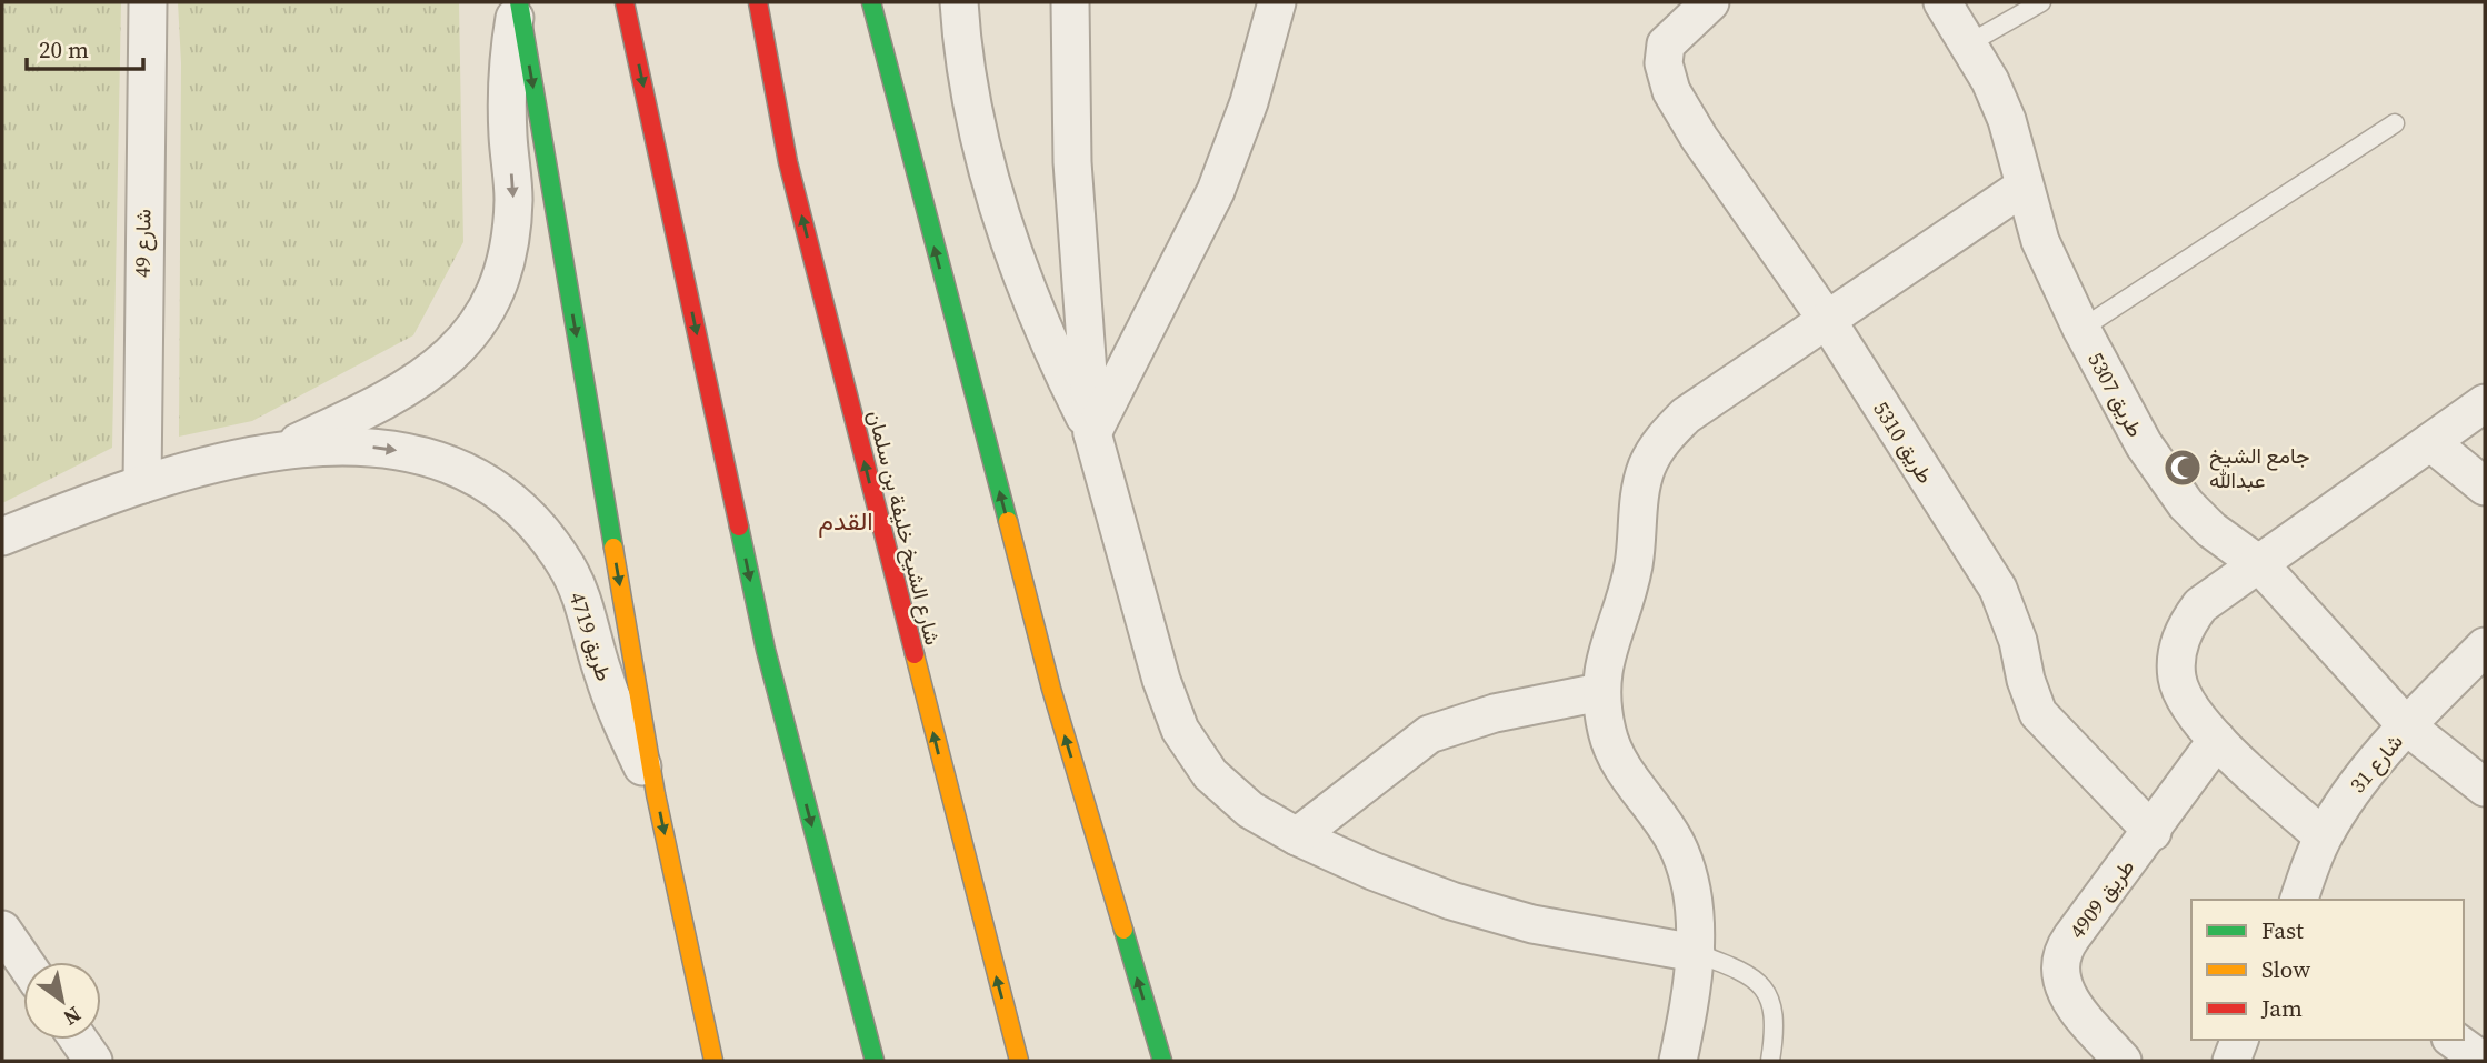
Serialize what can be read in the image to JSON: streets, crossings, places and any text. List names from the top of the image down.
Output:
{
  "streets": {
    "highway": ["شارع الشيخ خليفة بن سلمان"],
    "street": [
      "شارع 49",
      "طريق 5307",
      "طريق 5310",
      "طريق 4719",
      "شارع 31",
      "طريق 4909"
    ]
  },
  "crossings": [
    ["شارع 49", "طريق 4719"],
    ["طريق 5307", "شارع 31"],
    ["طريق 5310", "طريق 4909"]
  ],
  "districts": ["القدم"],
  "places": {
    "mosque": ["جامع الشيخ عبدالله"]
  },
  "legend": ["Fast", "Slow", "Jam"],
  "scale_bar": "20 m",
  "north": "bottom right"
}
